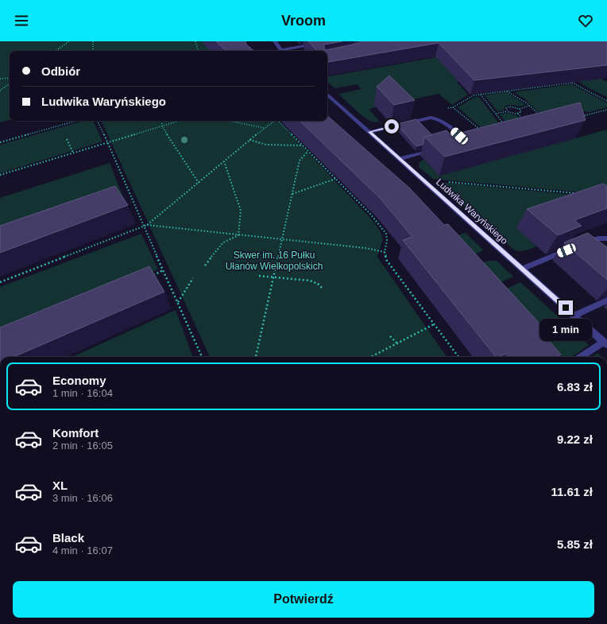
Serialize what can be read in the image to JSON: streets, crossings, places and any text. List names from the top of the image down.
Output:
{
  "streets": {
    "street": ["Ludwika Waryńskiego"]
  },
  "parks": ["Skwer im. 16 Pułku Ułanów Wielkopolskich"],
  "page": {
    "header": "Vroom",
    "banner": ["Odbiór", "Ludwika Waryńskiego"],
    "bubble": "1 min",
    "list": [
      {
        "name": "Economy",
        "note": "1 min · 16:04",
        "value": "6.83 zł"
      },
      {
        "name": "Komfort",
        "note": "2 min · 16:05",
        "value": "9.22 zł"
      },
      {
        "name": "XL",
        "note": "3 min · 16:06",
        "value": "11.61 zł"
      },
      {
        "name": "Black",
        "note": "4 min · 16:07",
        "value": "5.85 zł"
      }
    ],
    "buttons": "Potwierdź"
  }
}
